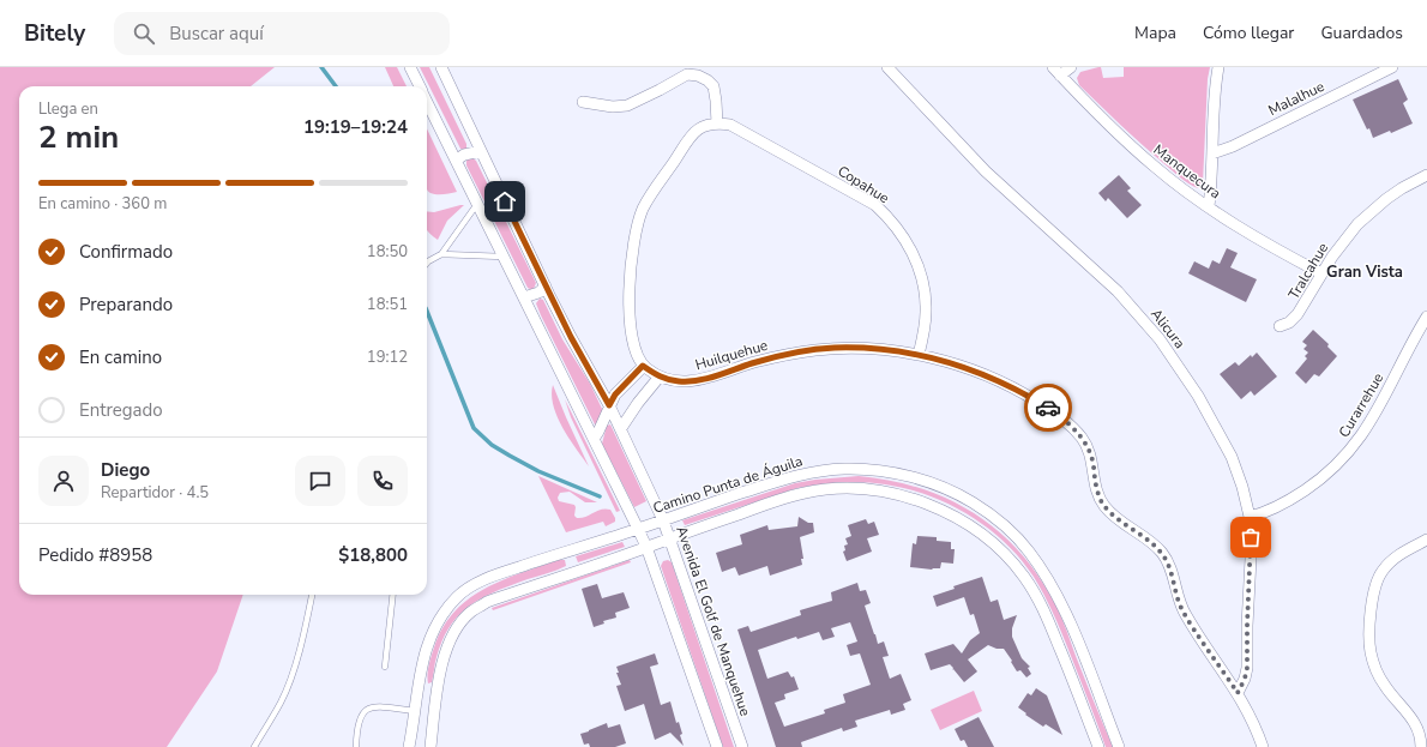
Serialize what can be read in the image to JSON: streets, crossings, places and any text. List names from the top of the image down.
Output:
{
  "streets": {
    "street": [
      "Malalhue",
      "Manquecura",
      "Copahue",
      "Tralcahue",
      "Alicura",
      "Huilquehue",
      "Curarrehue",
      "Camino Punta de Águila",
      "Avenida El Golf de Manquehue"
    ]
  },
  "crossings": [
    ["Manquecura", "Tralcahue"],
    ["Copahue", "Huilquehue"],
    ["Alicura", "Huilquehue"],
    ["Alicura", "Curarrehue"],
    ["Camino Punta de Águila", "Avenida El Golf de Manquehue"]
  ],
  "districts": ["Gran Vista"],
  "page": {
    "header": "Bitely",
    "search": "Buscar aquí",
    "nav": ["Mapa", "Cómo llegar", "Guardados"],
    "heading": ["2 min", "Llega en", "19:19–19:24"],
    "panel": [
      "Diego",
      "Repartidor · 4.5",
      "Pedido #8958",
      "$18,800"
    ],
    "bar": "En camino · 360 m",
    "list": [
      ["Confirmado", "18:50"],
      ["Preparando", "18:51"],
      ["En camino", "19:12"],
      "Entregado"
    ]
  }
}
